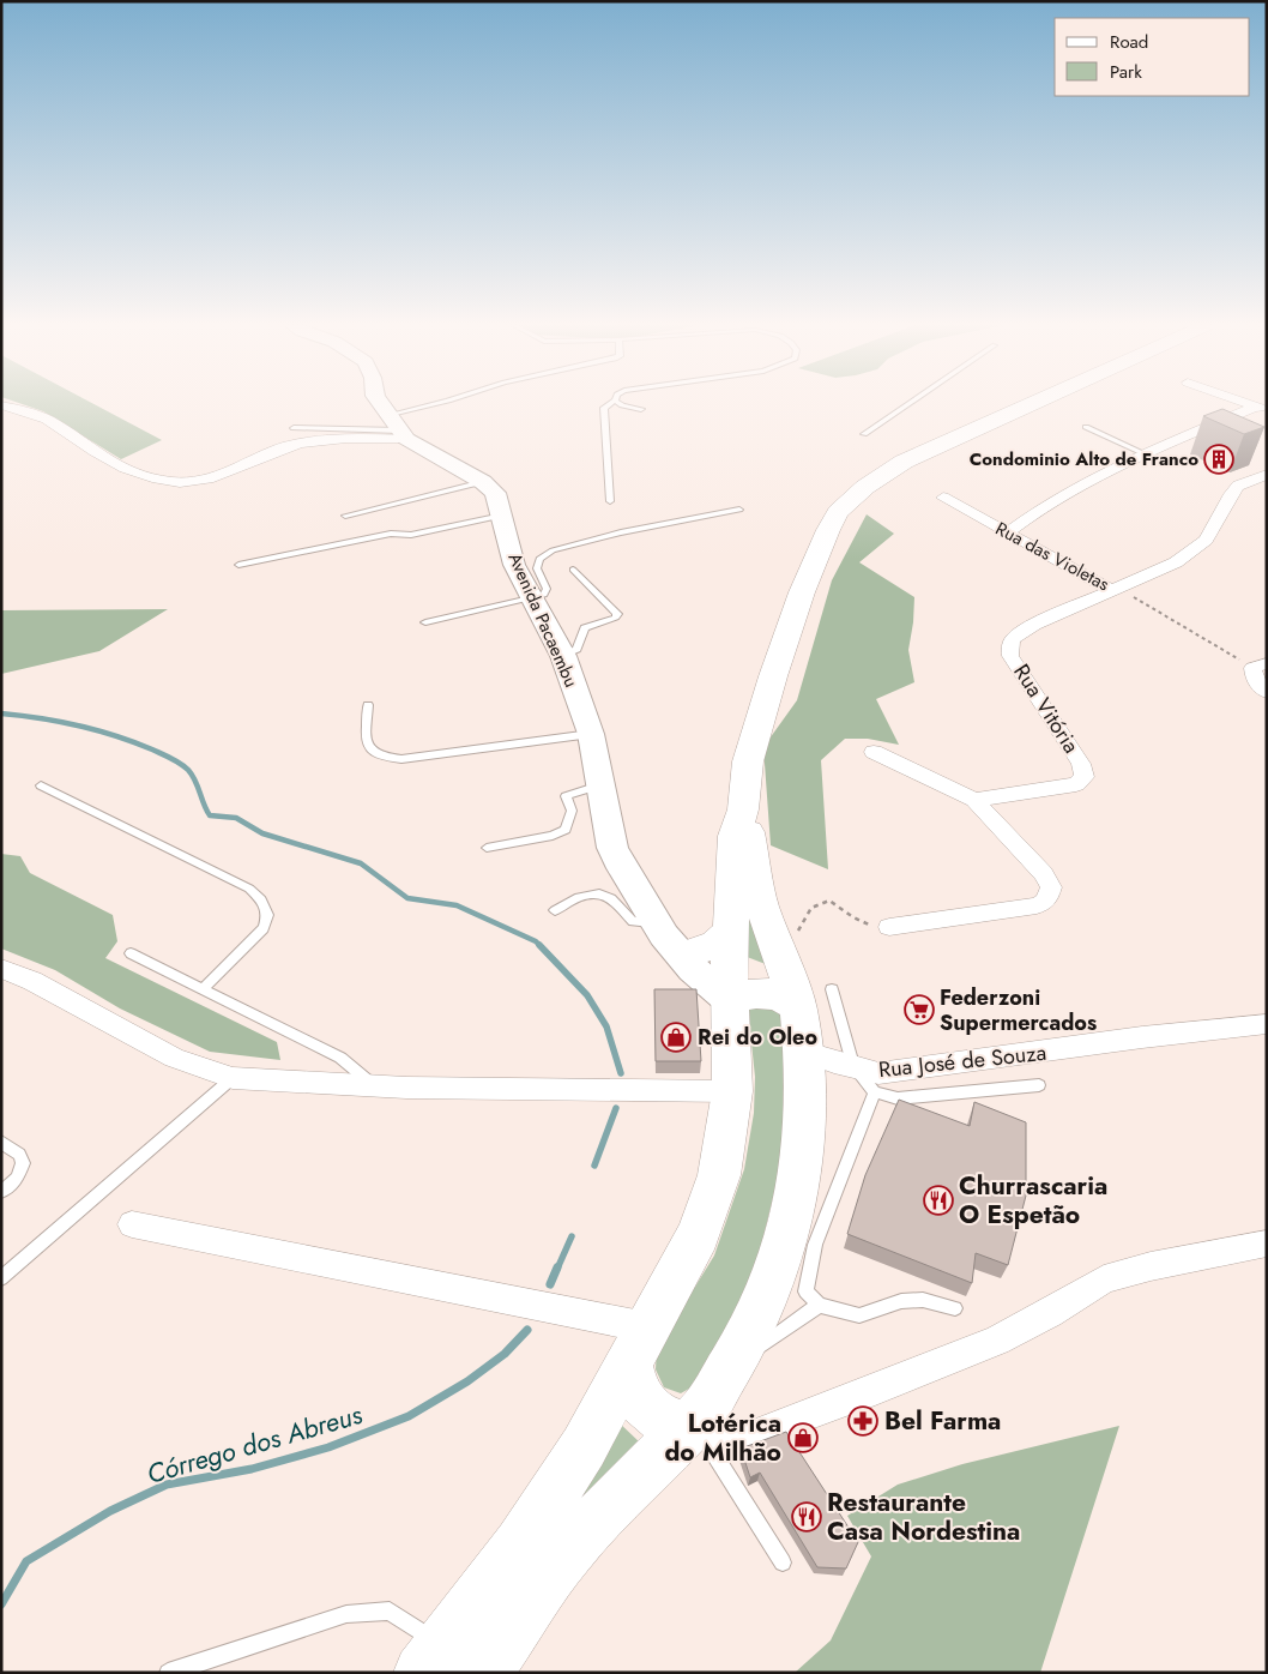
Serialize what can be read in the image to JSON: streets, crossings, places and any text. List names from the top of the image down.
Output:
{
  "streets": {
    "street": [
      "Rua das Violetas",
      "Avenida Pacaembu",
      "Rua Vitória",
      "Rua José de Souza"
    ]
  },
  "crossings": [
    ["Rua das Violetas", "Rua Vitória"]
  ],
  "water": ["Córrego dos Abreus"],
  "places": {
    "building": ["Condominio Alto de Franco"],
    "supermarket": ["Federzoni Supermercados"],
    "shop": ["Rei do Oleo", "Lotérica do Milhão"],
    "restaurant": ["Churrascaria O Espetão", "Restaurante Casa Nordestina"],
    "pharmacy": ["Bel Farma"]
  },
  "legend": ["Road", "Park"]
}
